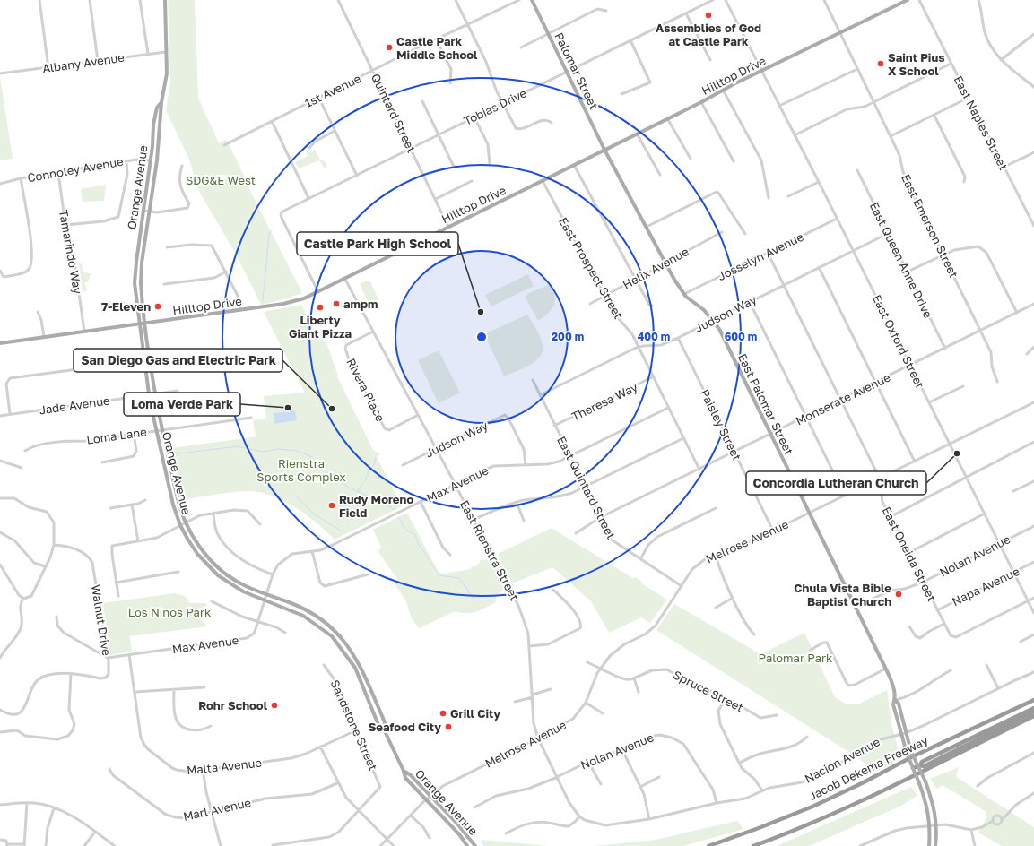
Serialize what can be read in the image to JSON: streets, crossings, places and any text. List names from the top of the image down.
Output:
{
  "streets": {
    "highway": ["Jacob Dekema Freeway"],
    "main road": [
      "Palomar Street",
      "Hilltop Drive",
      "Orange Avenue",
      "East Palomar Street"
    ],
    "street": [
      "Albany Avenue",
      "1st Avenue",
      "Tobias Drive",
      "Quintard Street",
      "East Naples Street",
      "Connoley Avenue",
      "East Emerson Street",
      "Tamarindo Way",
      "Josselyn Avenue",
      "East Queen Anne Drive",
      "East Prospect Street",
      "Helix Avenue",
      "Judson Way",
      "East Oxford Street",
      "Rivera Place",
      "Monserate Avenue",
      "Theresa Way",
      "Jade Avenue",
      "Paisley Street",
      "Loma Lane",
      "Max Avenue",
      "East Quintard Street",
      "Melrose Avenue",
      "East Rienstra Street",
      "East Oneida Street",
      "Nolan Avenue",
      "Napa Avenue",
      "Walnut Drive",
      "Spruce Street",
      "Sandstone Street",
      "Nacion Avenue",
      "Malta Avenue",
      "Marl Avenue"
    ]
  },
  "crossings": [
    ["Albany Avenue", "Orange Avenue"],
    ["Palomar Street", "Hilltop Drive"],
    ["Palomar Street", "Tobias Drive"],
    ["Palomar Street", "East Palomar Street"],
    ["Hilltop Drive", "Tobias Drive"],
    ["Hilltop Drive", "Quintard Street"],
    ["Hilltop Drive", "Orange Avenue"],
    ["Hilltop Drive", "East Emerson Street"],
    ["Hilltop Drive", "Tamarindo Way"],
    ["Hilltop Drive", "East Prospect Street"],
    ["Hilltop Drive", "East Oxford Street"],
    ["Hilltop Drive", "East Palomar Street"],
    ["Hilltop Drive", "East Rienstra Street"],
    ["1st Avenue", "Quintard Street"],
    ["Tobias Drive", "Quintard Street"],
    ["Connoley Avenue", "Orange Avenue"],
    ["Connoley Avenue", "Tamarindo Way"],
    ["Orange Avenue", "Jade Avenue"],
    ["Orange Avenue", "Loma Lane"],
    ["Orange Avenue", "Max Avenue"],
    ["Orange Avenue", "Melrose Avenue"],
    ["East Emerson Street", "Monserate Avenue"],
    ["Josselyn Avenue", "East Oxford Street"],
    ["Josselyn Avenue", "East Palomar Street"],
    ["Josselyn Avenue", "East Oneida Street"],
    ["East Queen Anne Drive", "Judson Way"],
    ["East Queen Anne Drive", "Monserate Avenue"],
    ["East Prospect Street", "Helix Avenue"],
    ["East Prospect Street", "Judson Way"],
    ["East Prospect Street", "Monserate Avenue"],
    ["East Prospect Street", "Theresa Way"],
    ["East Prospect Street", "Max Avenue"],
    ["Helix Avenue", "East Palomar Street"],
    ["Judson Way", "East Oxford Street"],
    ["Judson Way", "East Palomar Street"],
    ["Judson Way", "Paisley Street"],
    ["Judson Way", "Max Avenue"],
    ["Judson Way", "East Quintard Street"],
    ["Judson Way", "East Rienstra Street"],
    ["Judson Way", "East Oneida Street"],
    ["East Oxford Street", "Monserate Avenue"],
    ["East Oxford Street", "Melrose Avenue"],
    ["East Oxford Street", "East Oneida Street"],
    ["East Oxford Street", "Nolan Avenue"],
    ["East Oxford Street", "Napa Avenue"],
    ["Rivera Place", "East Rienstra Street"],
    ["Monserate Avenue", "East Palomar Street"],
    ["Monserate Avenue", "Paisley Street"],
    ["Monserate Avenue", "East Quintard Street"],
    ["Monserate Avenue", "East Oneida Street"],
    ["Theresa Way", "East Quintard Street"],
    ["East Palomar Street", "Melrose Avenue"],
    ["East Palomar Street", "Nolan Avenue"],
    ["East Palomar Street", "Nacion Avenue"],
    ["Paisley Street", "Melrose Avenue"],
    ["Max Avenue", "East Quintard Street"],
    ["Max Avenue", "East Rienstra Street"],
    ["Max Avenue", "Walnut Drive"],
    ["Max Avenue", "Malta Avenue"],
    ["East Quintard Street", "Melrose Avenue"],
    ["Melrose Avenue", "East Rienstra Street"],
    ["Melrose Avenue", "East Oneida Street"],
    ["East Rienstra Street", "Nolan Avenue"],
    ["East Rienstra Street", "Nacion Avenue"],
    ["East Oneida Street", "Nolan Avenue"],
    ["East Oneida Street", "Napa Avenue"],
    ["Nolan Avenue", "Nacion Avenue"],
    ["Sandstone Street", "Malta Avenue"]
  ],
  "parks": [
    "SDG&E West",
    "Rienstra Sports Complex",
    "Los Ninos Park",
    "Palomar Park"
  ],
  "places": [
    "Assemblies of God at Castle Park",
    "Castle Park Middle School",
    "Saint Pius X School",
    "ampm",
    "7-Eleven",
    "Liberty Giant Pizza",
    "Castle Park High School",
    "Loma Verde Park",
    "San Diego Gas and Electric Park",
    "Concordia Lutheran Church",
    "Rudy Moreno Field",
    "Chula Vista Bible Baptist Church",
    "Rohr School",
    "Grill City",
    "Seafood City"
  ],
  "rings": ["200 m", "400 m", "600 m"]
}
